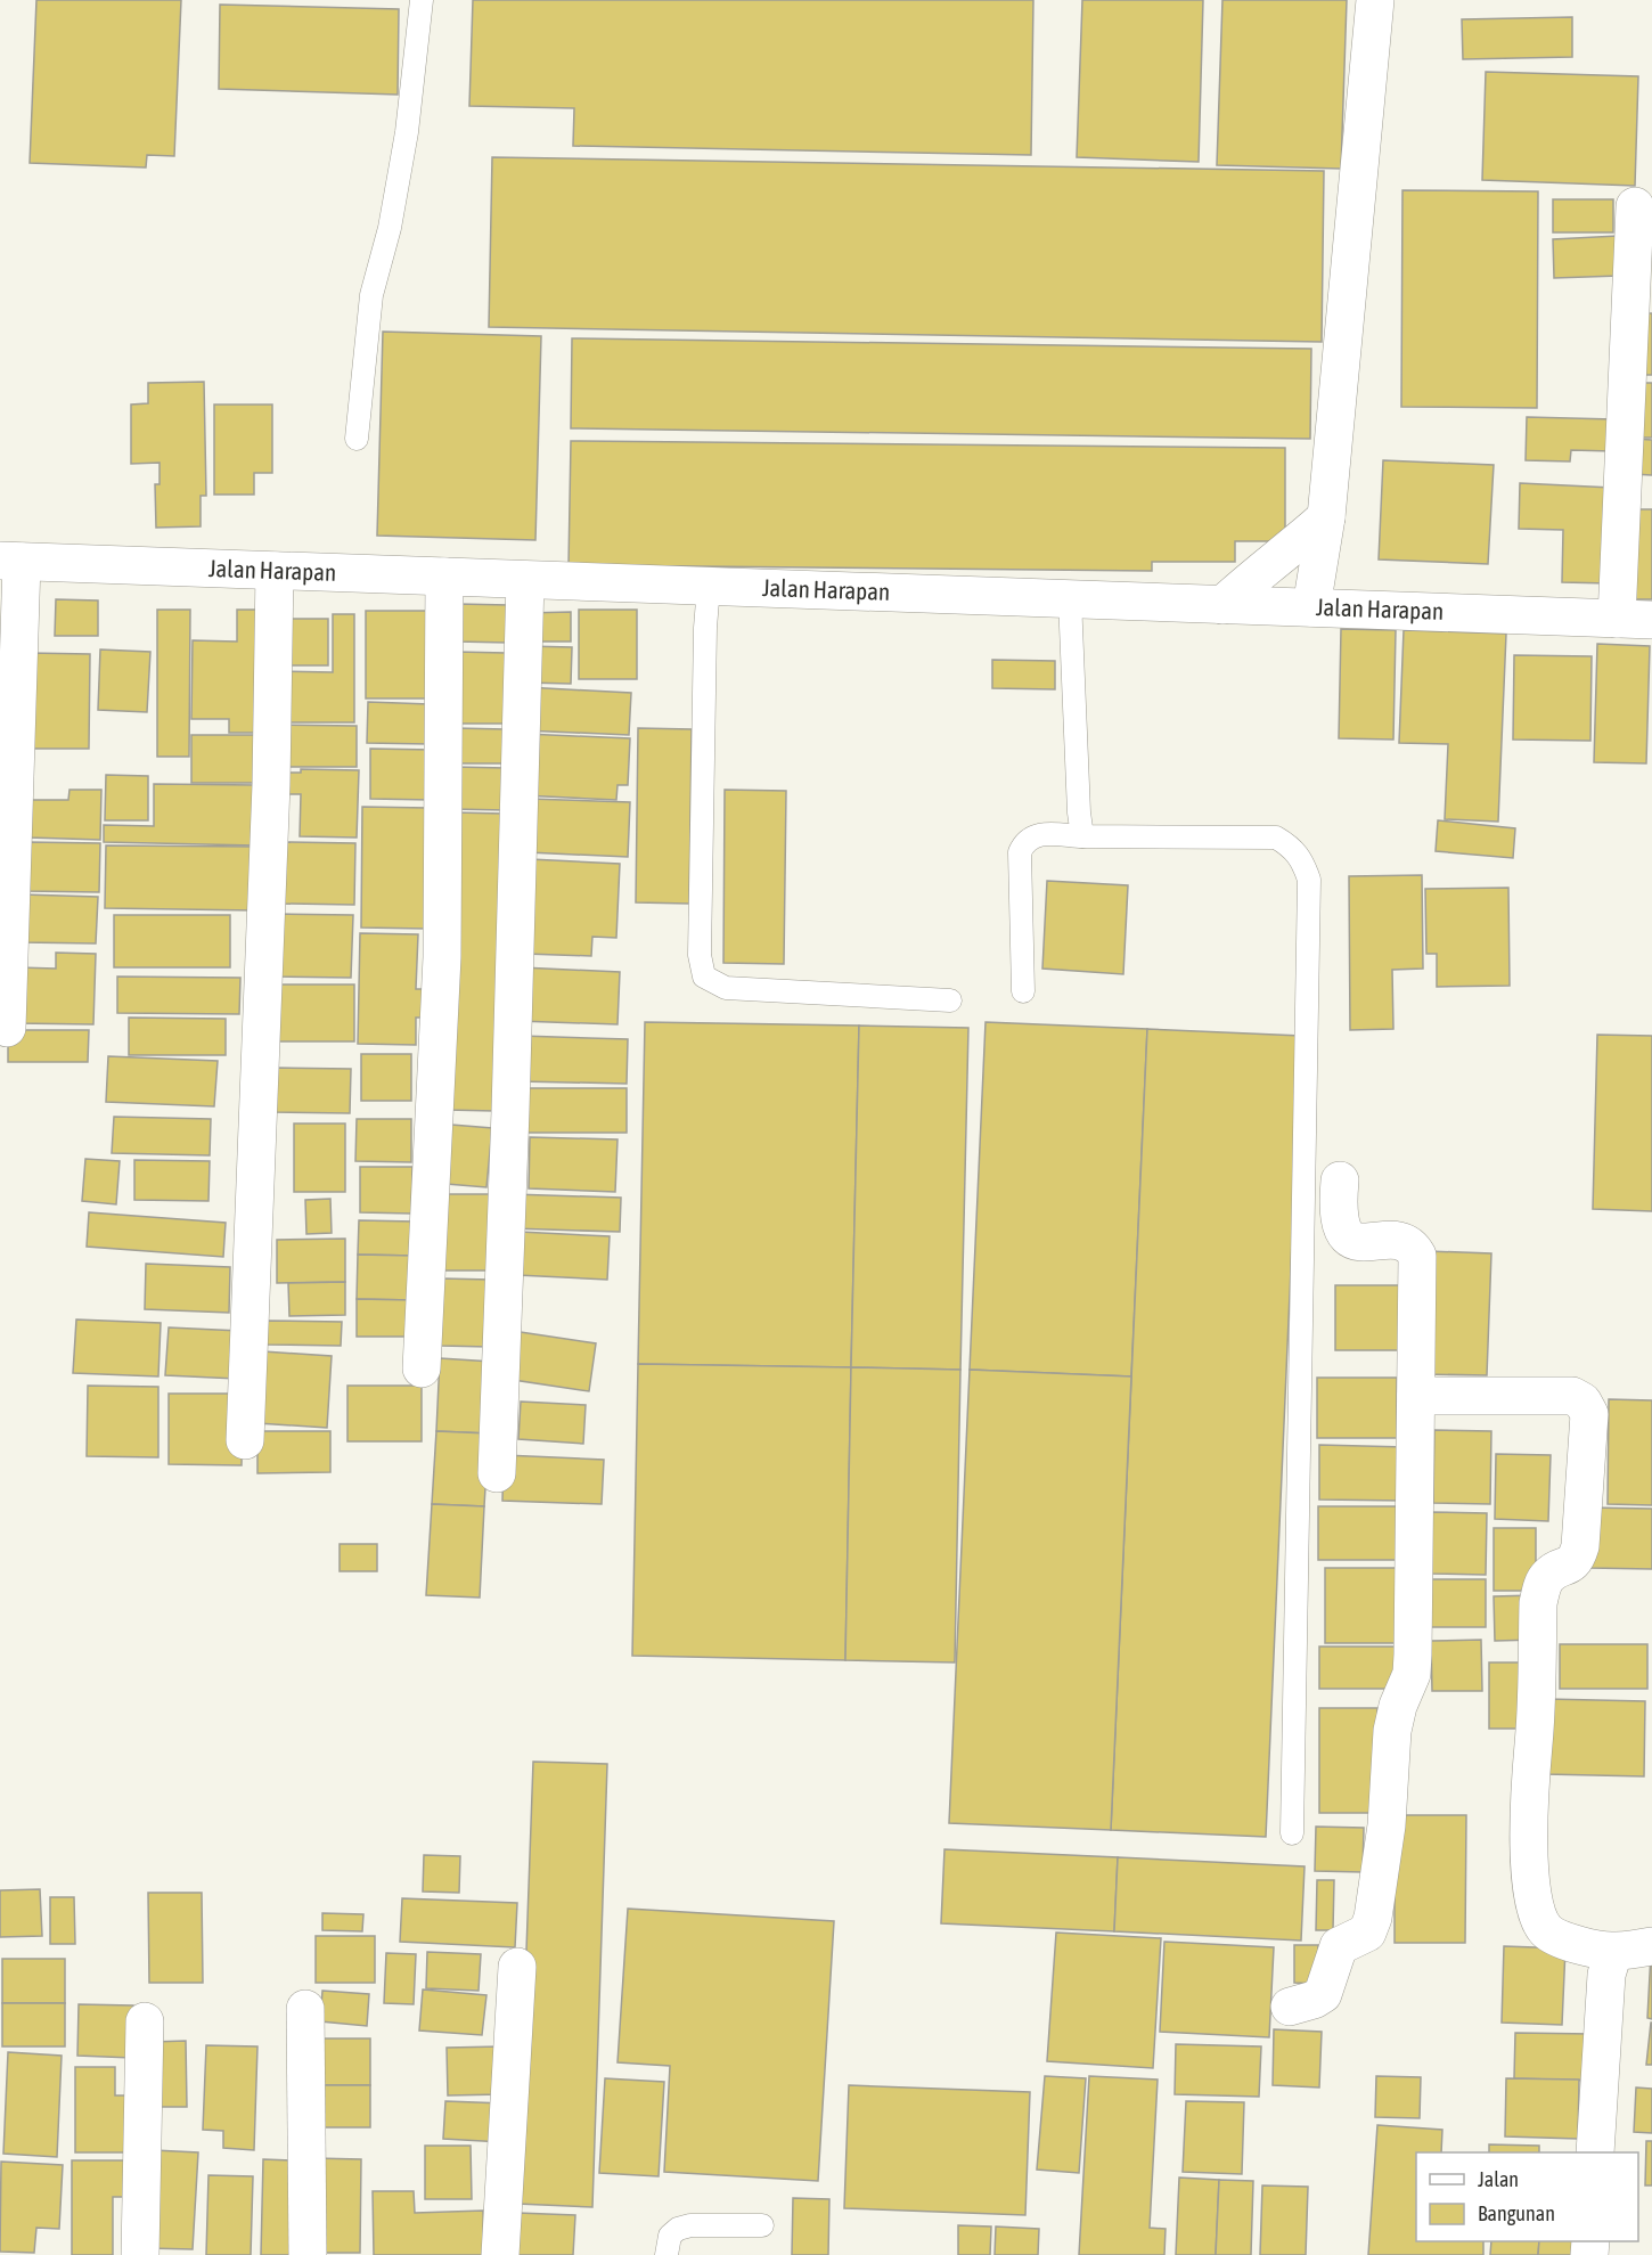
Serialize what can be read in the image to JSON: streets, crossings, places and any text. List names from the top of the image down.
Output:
{
  "streets": {
    "street": ["Jalan Harapan"]
  },
  "legend": ["Jalan", "Bangunan"]
}
